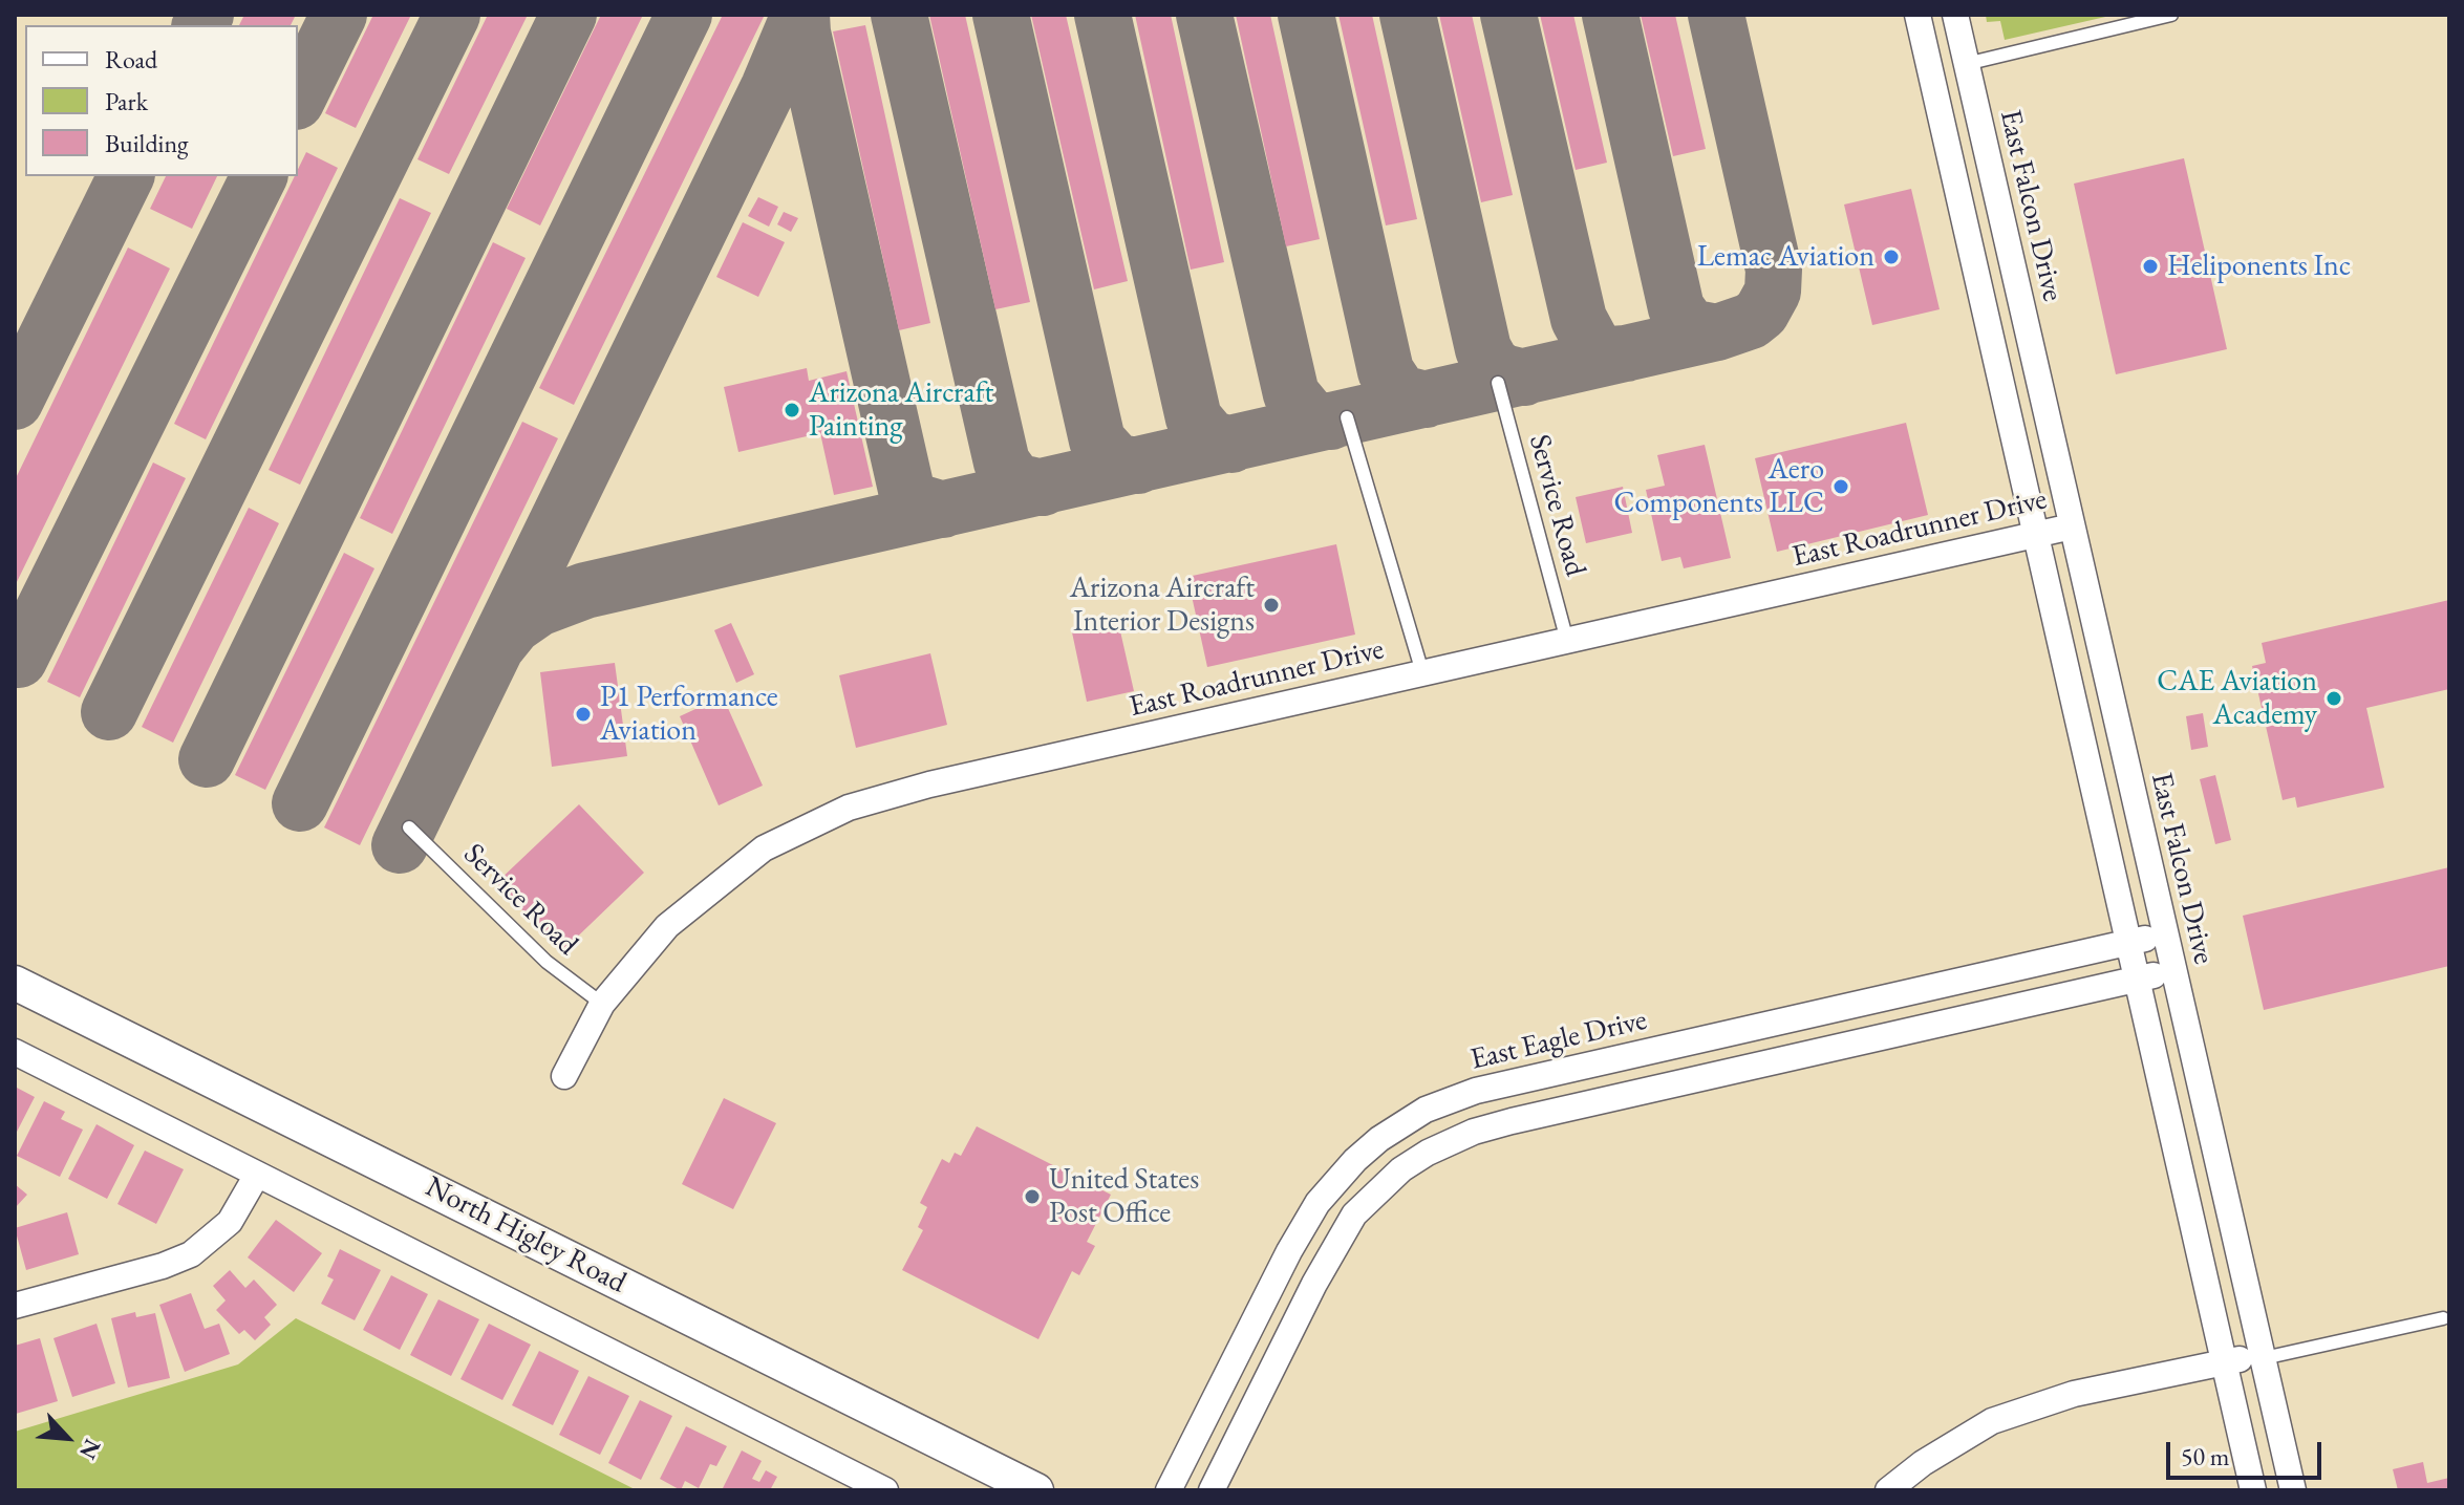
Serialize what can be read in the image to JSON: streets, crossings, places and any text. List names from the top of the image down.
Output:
{
  "streets": {
    "main road": ["North Higley Road"],
    "street": ["East Falcon Drive", "East Roadrunner Drive", "East Eagle Drive"],
    "lane": ["Service Road"]
  },
  "crossings": [
    ["East Falcon Drive", "East Roadrunner Drive"],
    ["East Falcon Drive", "East Eagle Drive"],
    ["Service Road", "East Roadrunner Drive"]
  ],
  "places": [
    "Lemac Aviation",
    "Heliponents Inc",
    "Arizona Aircraft Painting",
    "Aero Components LLC",
    "Arizona Aircraft Interior Designs",
    "CAE Aviation Academy",
    "P1 Performance Aviation",
    "United States Post Office"
  ],
  "legend": ["Road", "Park", "Building"],
  "scale_bar": "50 m",
  "north": "bottom right"
}
